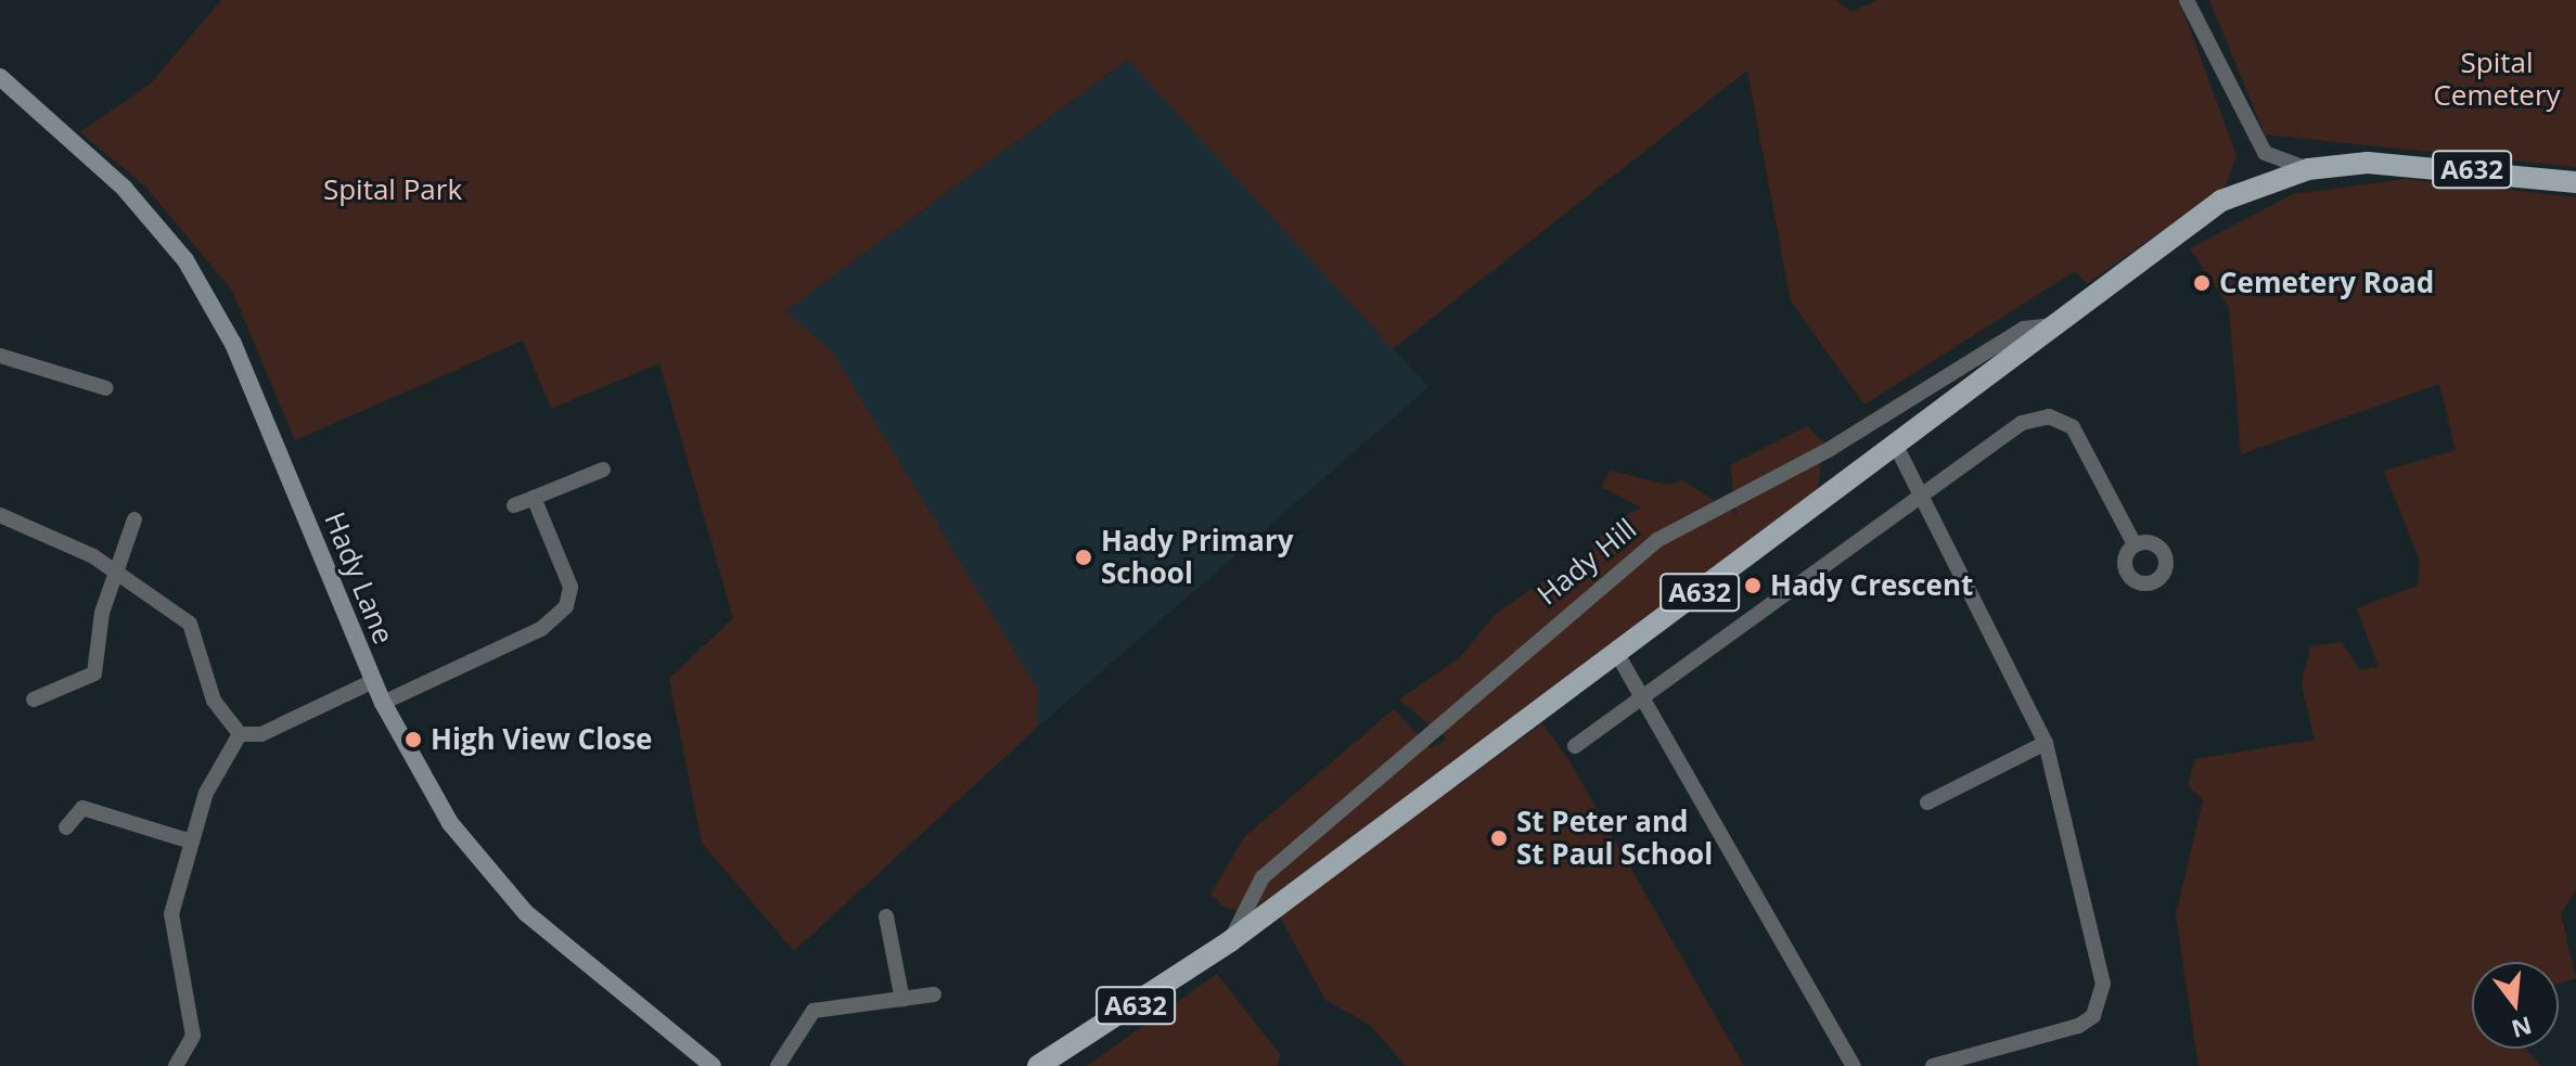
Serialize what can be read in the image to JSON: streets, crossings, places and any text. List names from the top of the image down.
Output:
{
  "streets": {
    "main road": ["A632", "Hady Hill"],
    "street": ["Hady Lane"]
  },
  "parks": ["Spital Cemetery", "Spital Park"],
  "places": [
    "Cemetery Road",
    "Hady Primary School",
    "Hady Crescent",
    "High View Close",
    "St Peter and St Paul School"
  ],
  "north": "bottom"
}
